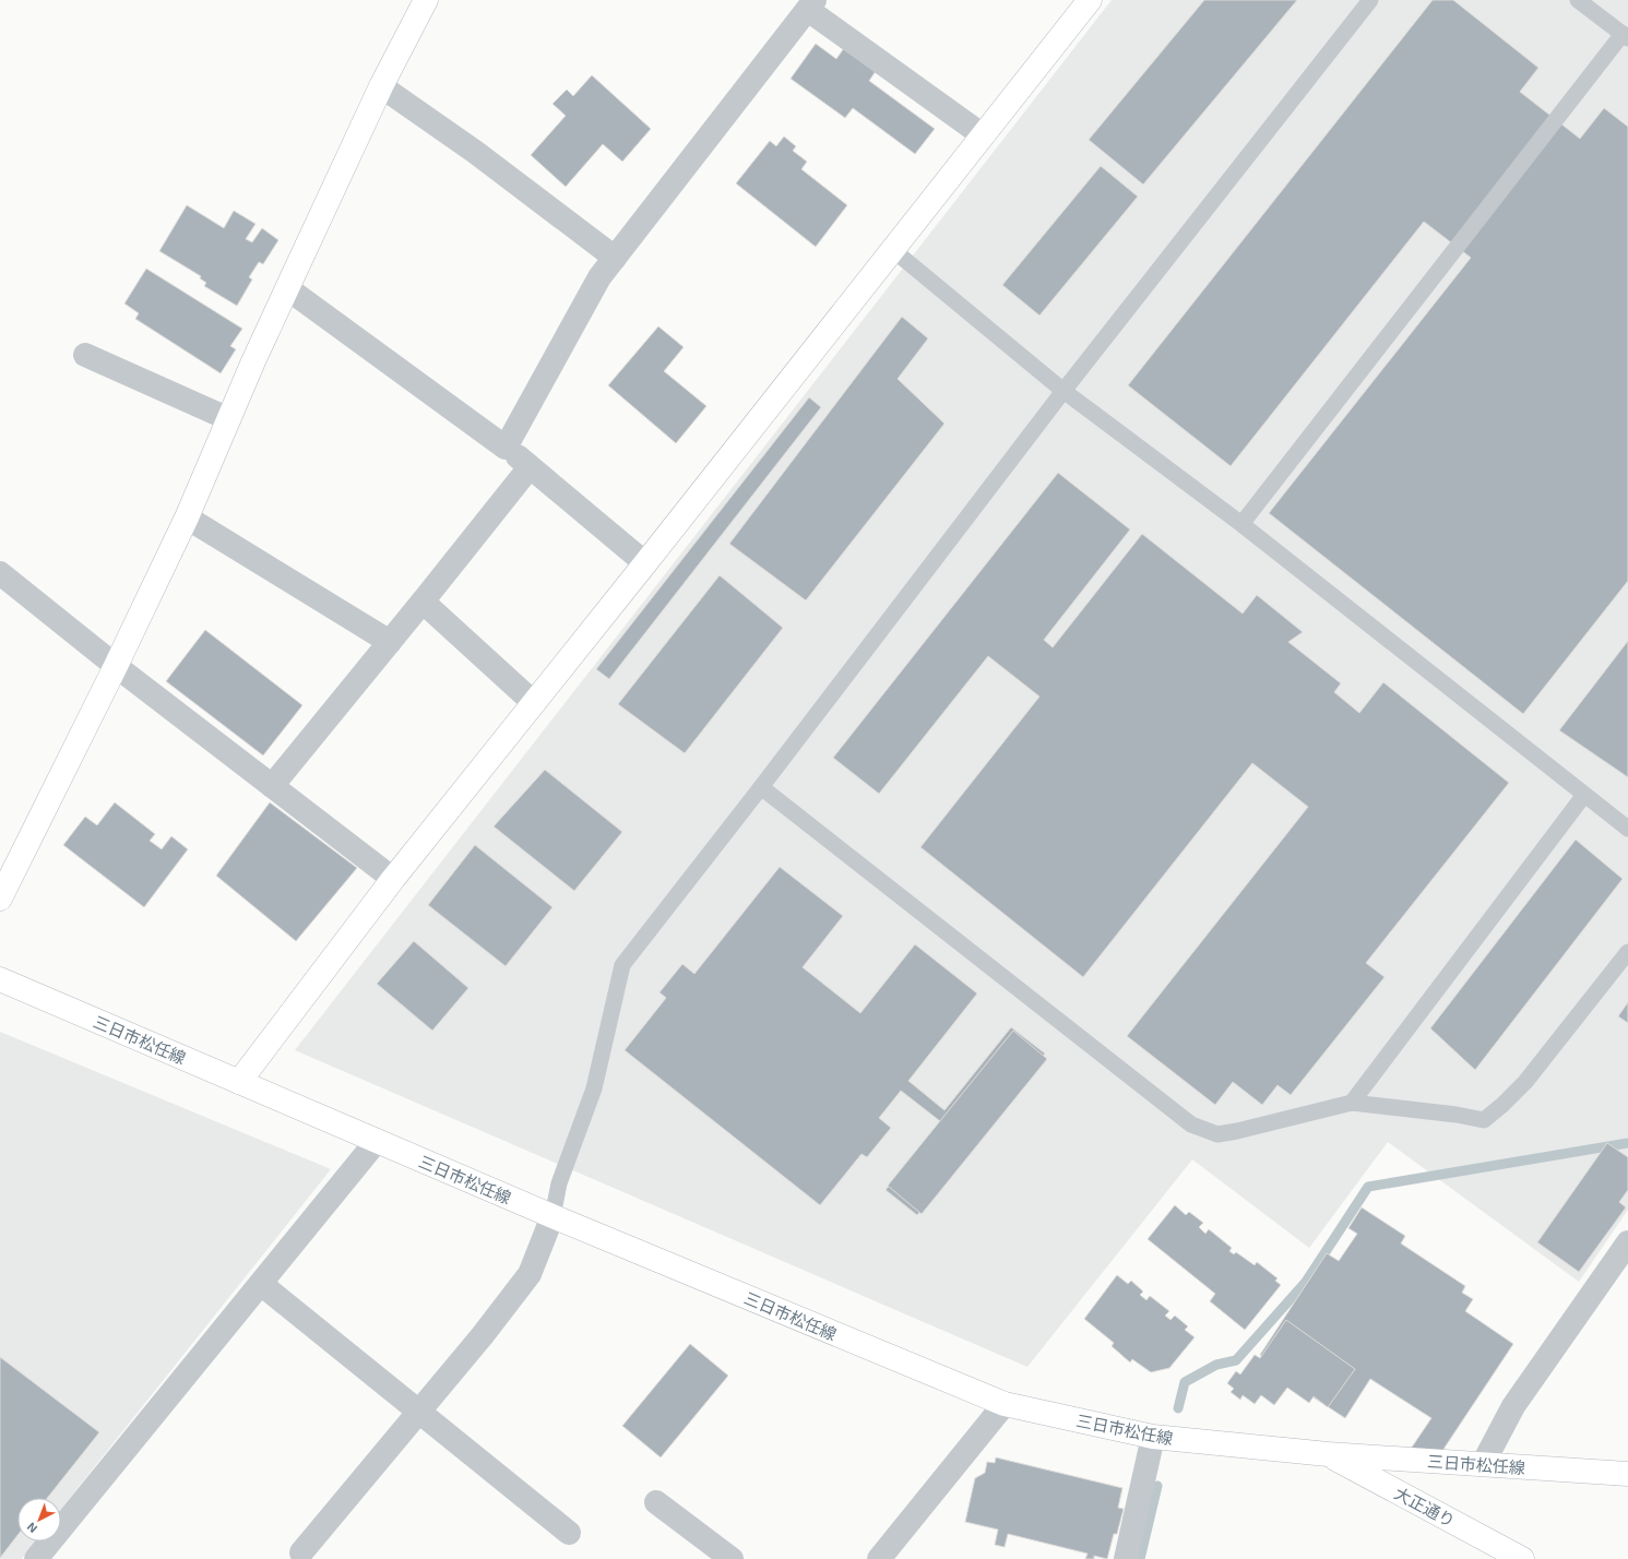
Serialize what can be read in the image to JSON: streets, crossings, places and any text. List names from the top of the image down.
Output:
{
  "streets": {
    "street": ["三日市松任線", "大正通り"]
  },
  "crossings": [
    ["三日市松任線", "大正通り"]
  ],
  "north": "bottom left"
}
